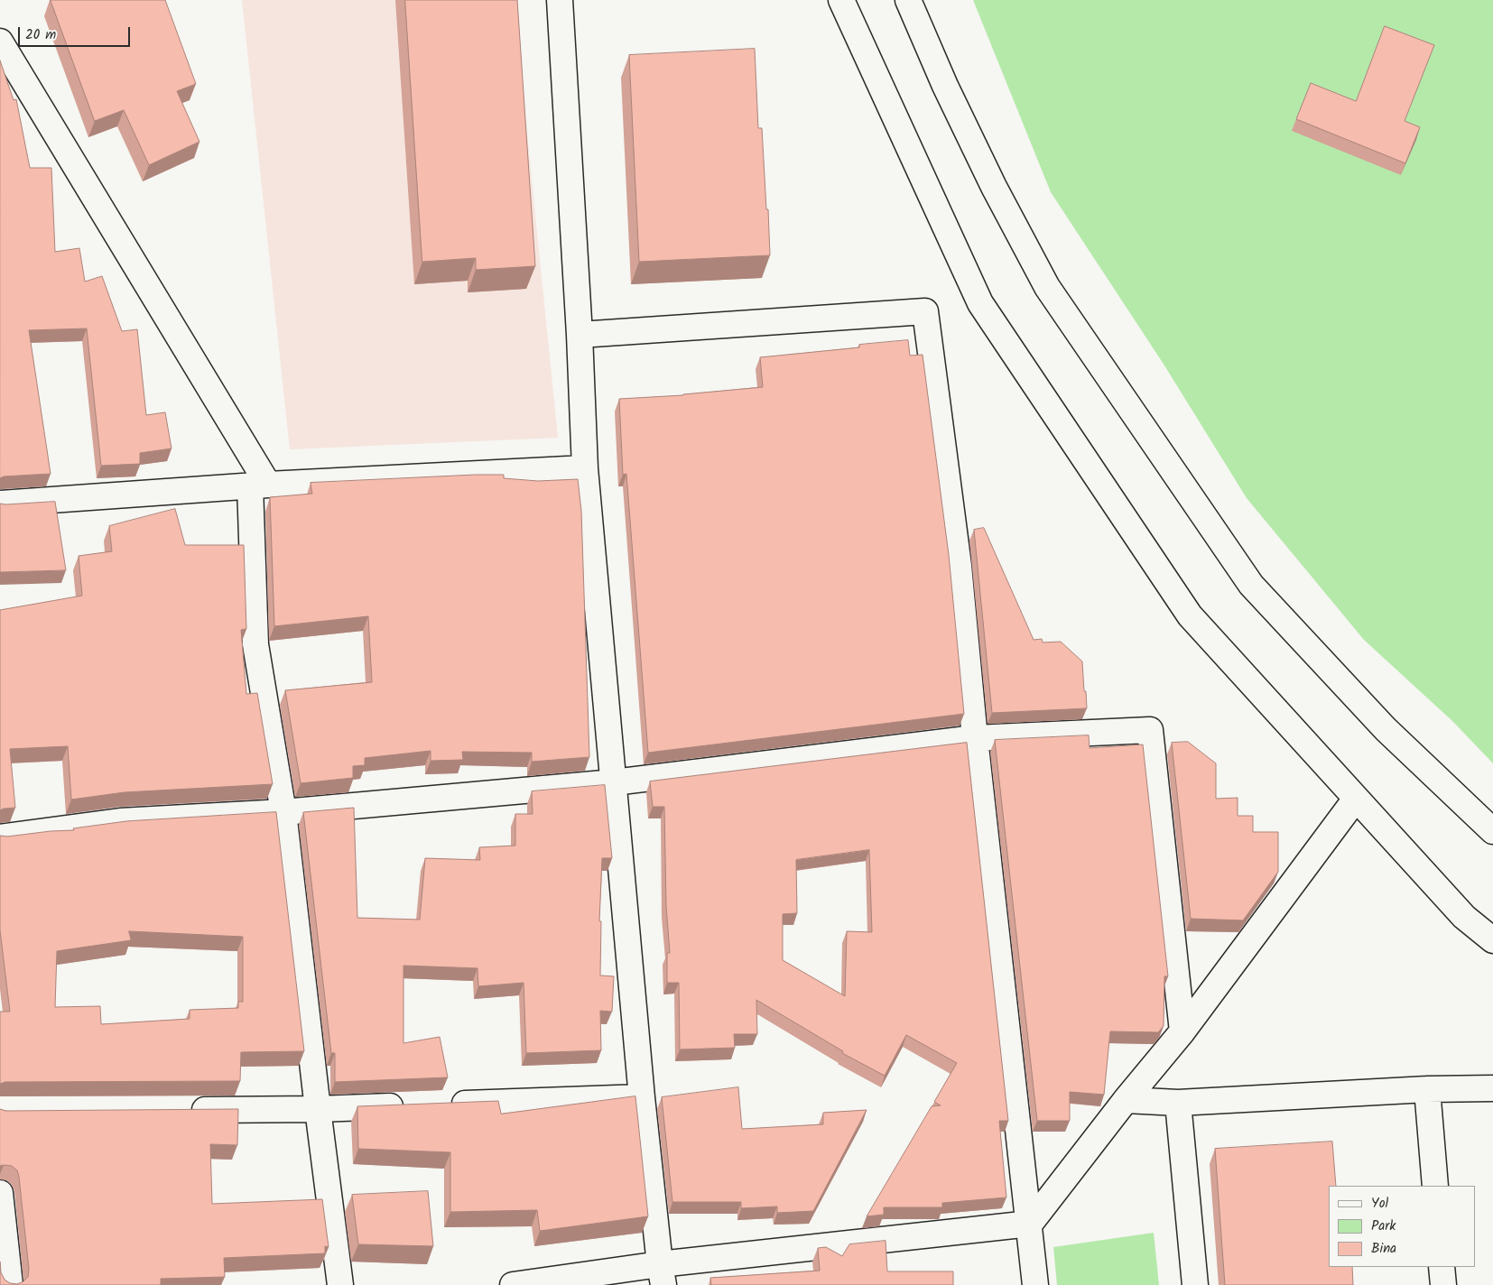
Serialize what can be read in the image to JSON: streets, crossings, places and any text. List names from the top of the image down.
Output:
{
  "legend": ["Yol", "Park", "Bina"],
  "scale_bar": "20 m"
}
